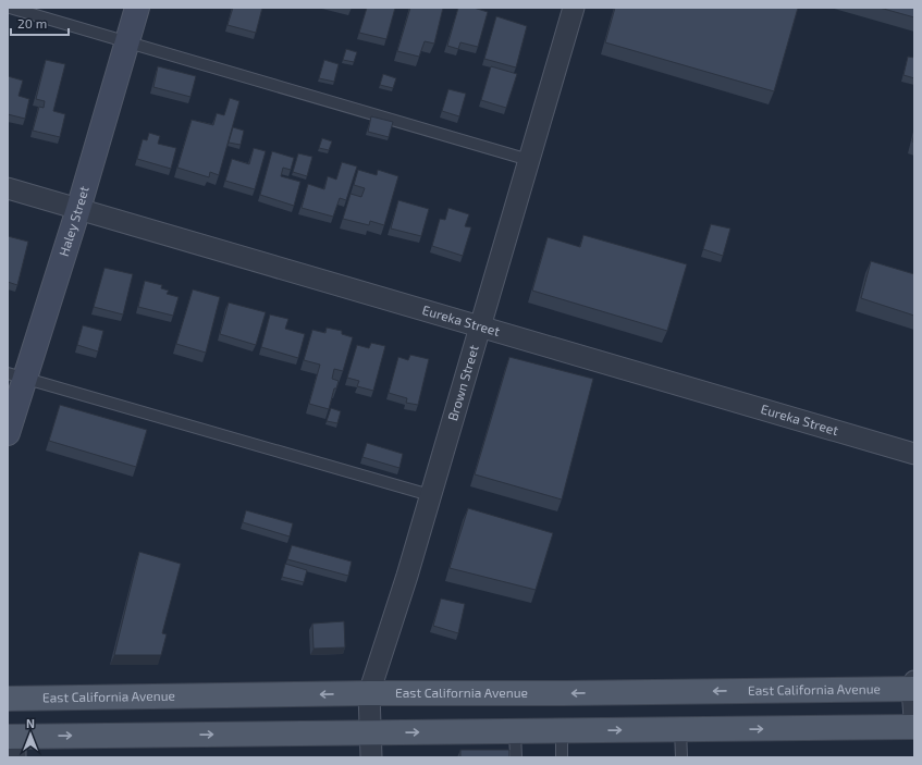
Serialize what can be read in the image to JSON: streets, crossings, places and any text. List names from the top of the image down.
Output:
{
  "streets": {
    "main road": ["East California Avenue"],
    "street": ["Haley Street", "Eureka Street", "Brown Street"]
  },
  "crossings": [
    ["Haley Street", "Eureka Street"],
    ["Eureka Street", "Brown Street"],
    ["Brown Street", "East California Avenue"]
  ],
  "scale_bar": "20 m",
  "north": "top"
}
